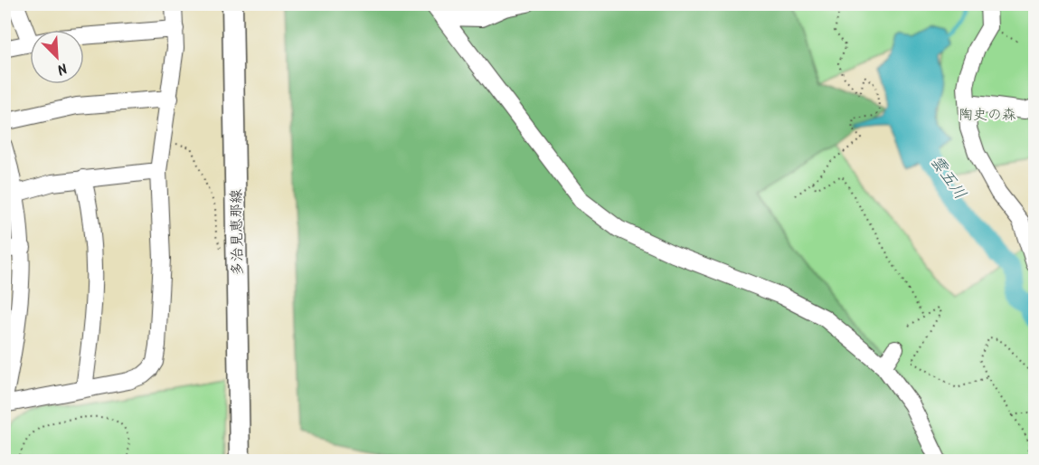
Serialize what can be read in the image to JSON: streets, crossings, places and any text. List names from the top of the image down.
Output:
{
  "streets": {
    "main road": ["多治見恵那線"]
  },
  "water": ["雲五川"],
  "parks": ["陶史の森"],
  "north": "bottom right"
}
